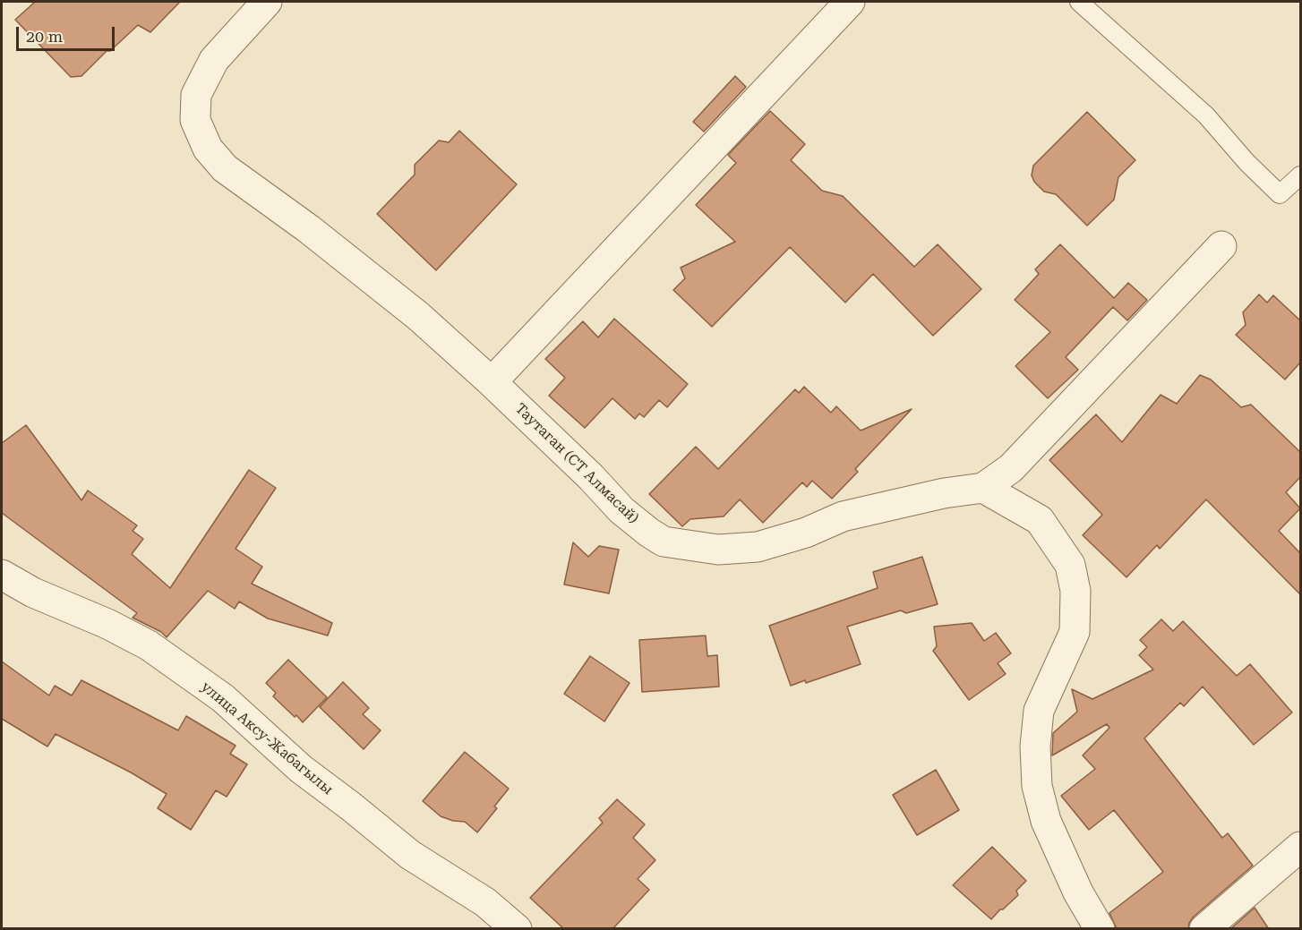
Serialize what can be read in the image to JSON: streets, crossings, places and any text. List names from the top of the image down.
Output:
{
  "streets": {
    "street": ["Таутаган (СТ Алмасай)", "улица Аксу-Жабагылы"]
  },
  "scale_bar": "20 m"
}
